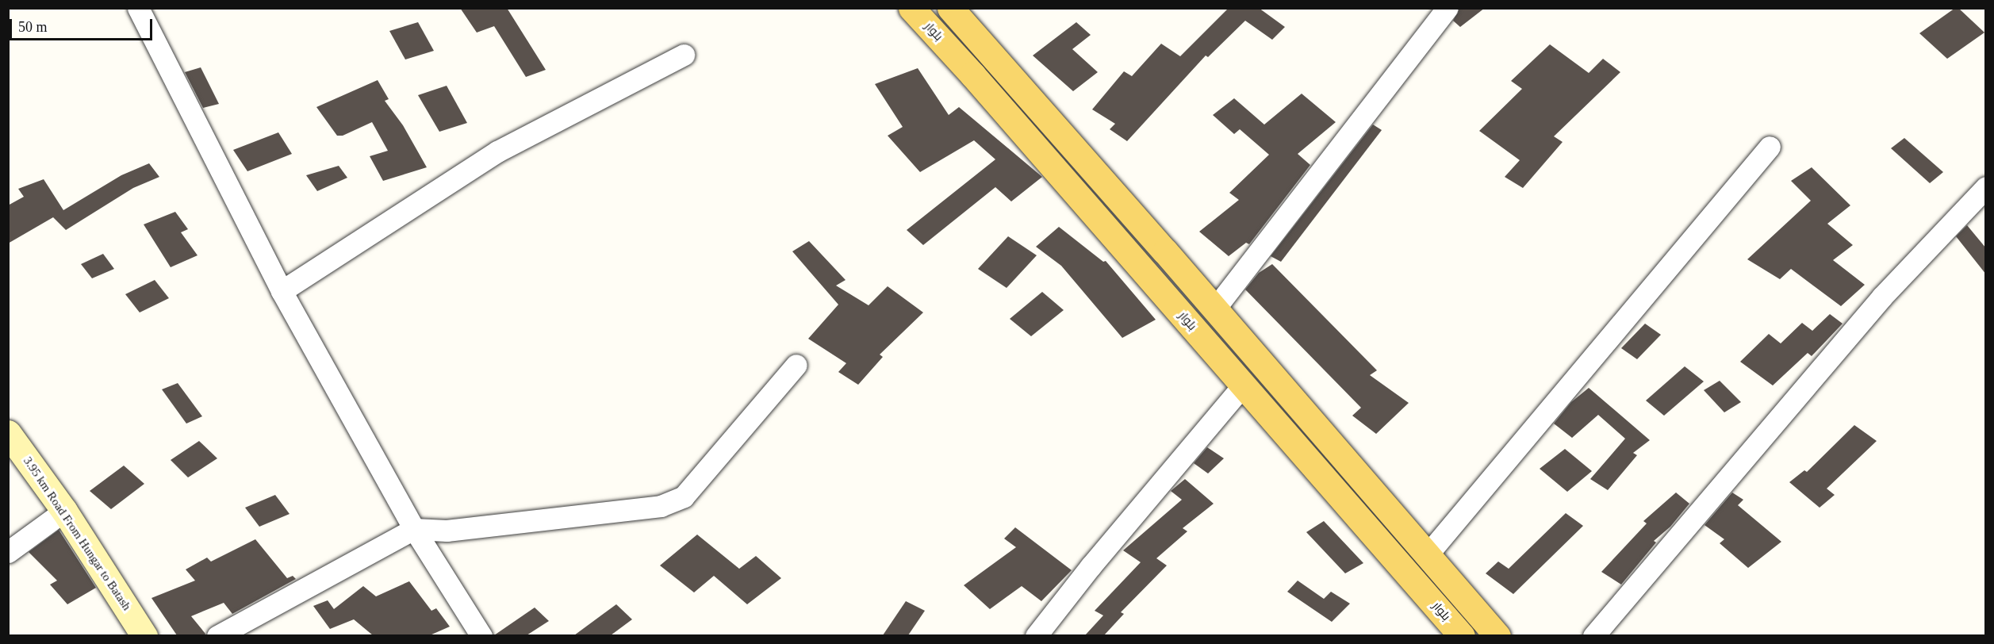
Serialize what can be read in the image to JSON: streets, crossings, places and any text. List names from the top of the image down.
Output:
{
  "streets": {
    "main road": ["بلوار"],
    "street": ["3.95 km Road From Hungar to Batash"]
  },
  "scale_bar": "50 m"
}
